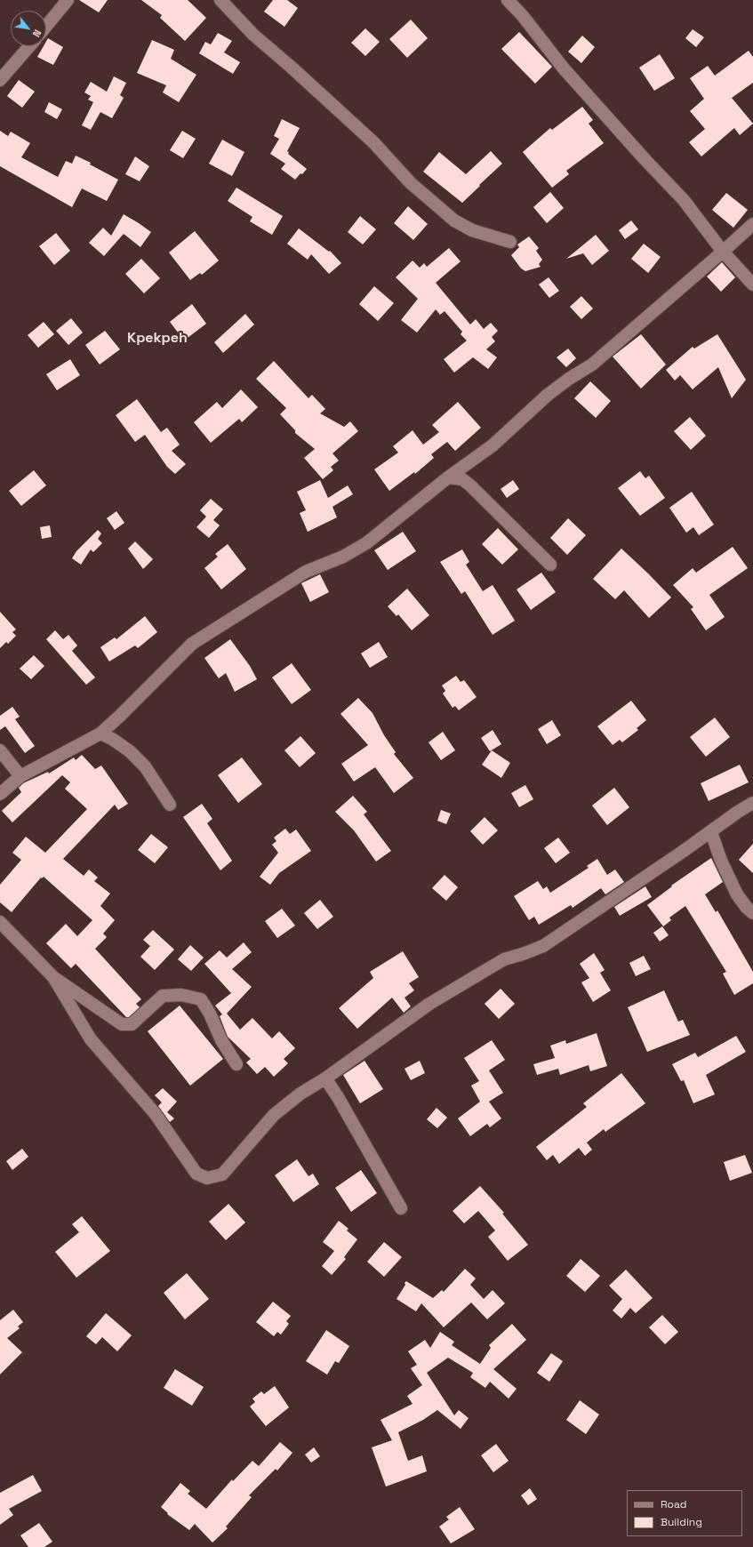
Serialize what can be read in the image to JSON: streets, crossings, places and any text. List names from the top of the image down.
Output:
{
  "districts": ["Kpekpeh"],
  "legend": ["Road", "Building"],
  "north": "bottom right"
}
